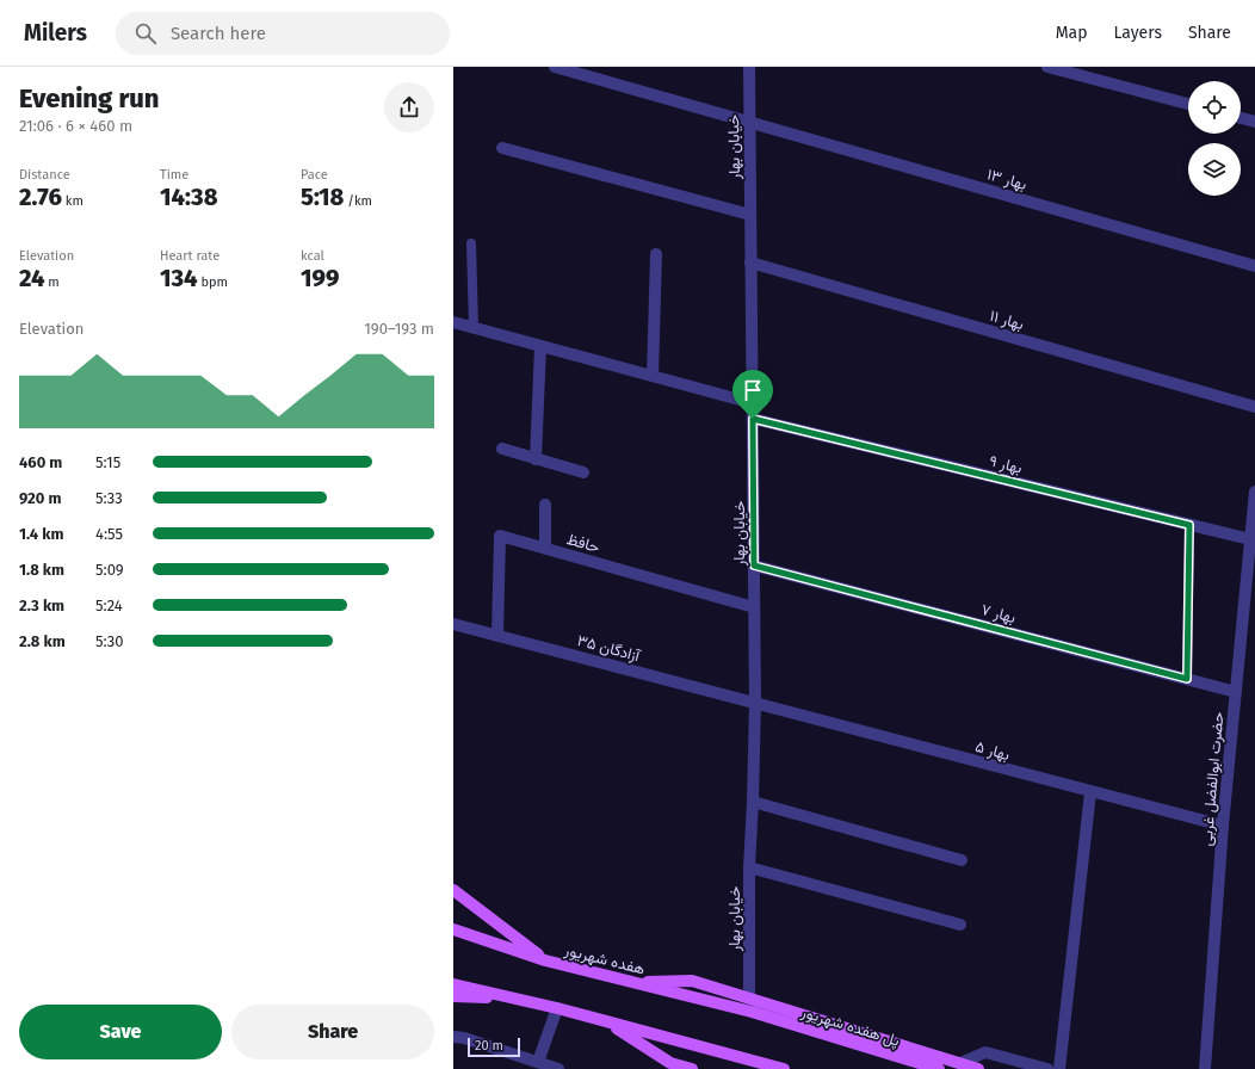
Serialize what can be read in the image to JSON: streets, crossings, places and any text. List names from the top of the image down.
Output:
{
  "streets": {
    "main road": ["هفده شهریور", "پل هفده شهریور"],
    "street": [
      "خیابان بهار",
      "بهار ۱۳",
      "بهار ۱۱",
      "بهار ۹",
      "حافظ",
      "بهار ۷",
      "آزادگان ۳۵",
      "بهار ۵",
      "حضرت ابوالفضل غربی"
    ]
  },
  "crossings": [
    ["خیابان بهار", "بهار ۱۳"],
    ["خیابان بهار", "بهار ۱۱"],
    ["خیابان بهار", "بهار ۹"],
    ["خیابان بهار", "حافظ"],
    ["خیابان بهار", "بهار ۷"],
    ["خیابان بهار", "آزادگان ۳۵"],
    ["خیابان بهار", "بهار ۵"],
    ["بهار ۹", "حضرت ابوالفضل غربی"],
    ["حافظ", "آزادگان ۳۵"],
    ["بهار ۷", "حضرت ابوالفضل غربی"],
    ["آزادگان ۳۵", "بهار ۵"],
    ["بهار ۵", "حضرت ابوالفضل غربی"],
    ["هفده شهریور", "پل هفده شهریور"]
  ],
  "scale_bar": "20 m",
  "page": {
    "header": "Milers",
    "search": "Search here",
    "nav": ["Map", "Layers", "Share"],
    "heading": ["Evening run", "21:06 · 6 × 460 m"],
    "stats": [
      ["Distance", "2.76 km"],
      ["Time", "14:38"],
      ["Pace", "5:18 /km"],
      ["Elevation", "24 m"],
      ["Heart rate", "134 bpm"],
      ["kcal", "199"]
    ],
    "chart": ["Elevation", "190–193 m"],
    "list": [
      {
        "name": "460 m",
        "note": "5:15"
      },
      {
        "name": "920 m",
        "note": "5:33"
      },
      {
        "name": "1.4 km",
        "note": "4:55"
      },
      {
        "name": "1.8 km",
        "note": "5:09"
      },
      {
        "name": "2.3 km",
        "note": "5:24"
      },
      {
        "name": "2.8 km",
        "note": "5:30"
      }
    ],
    "buttons": ["Save", "Share"],
    "scale": "20 m"
  }
}
